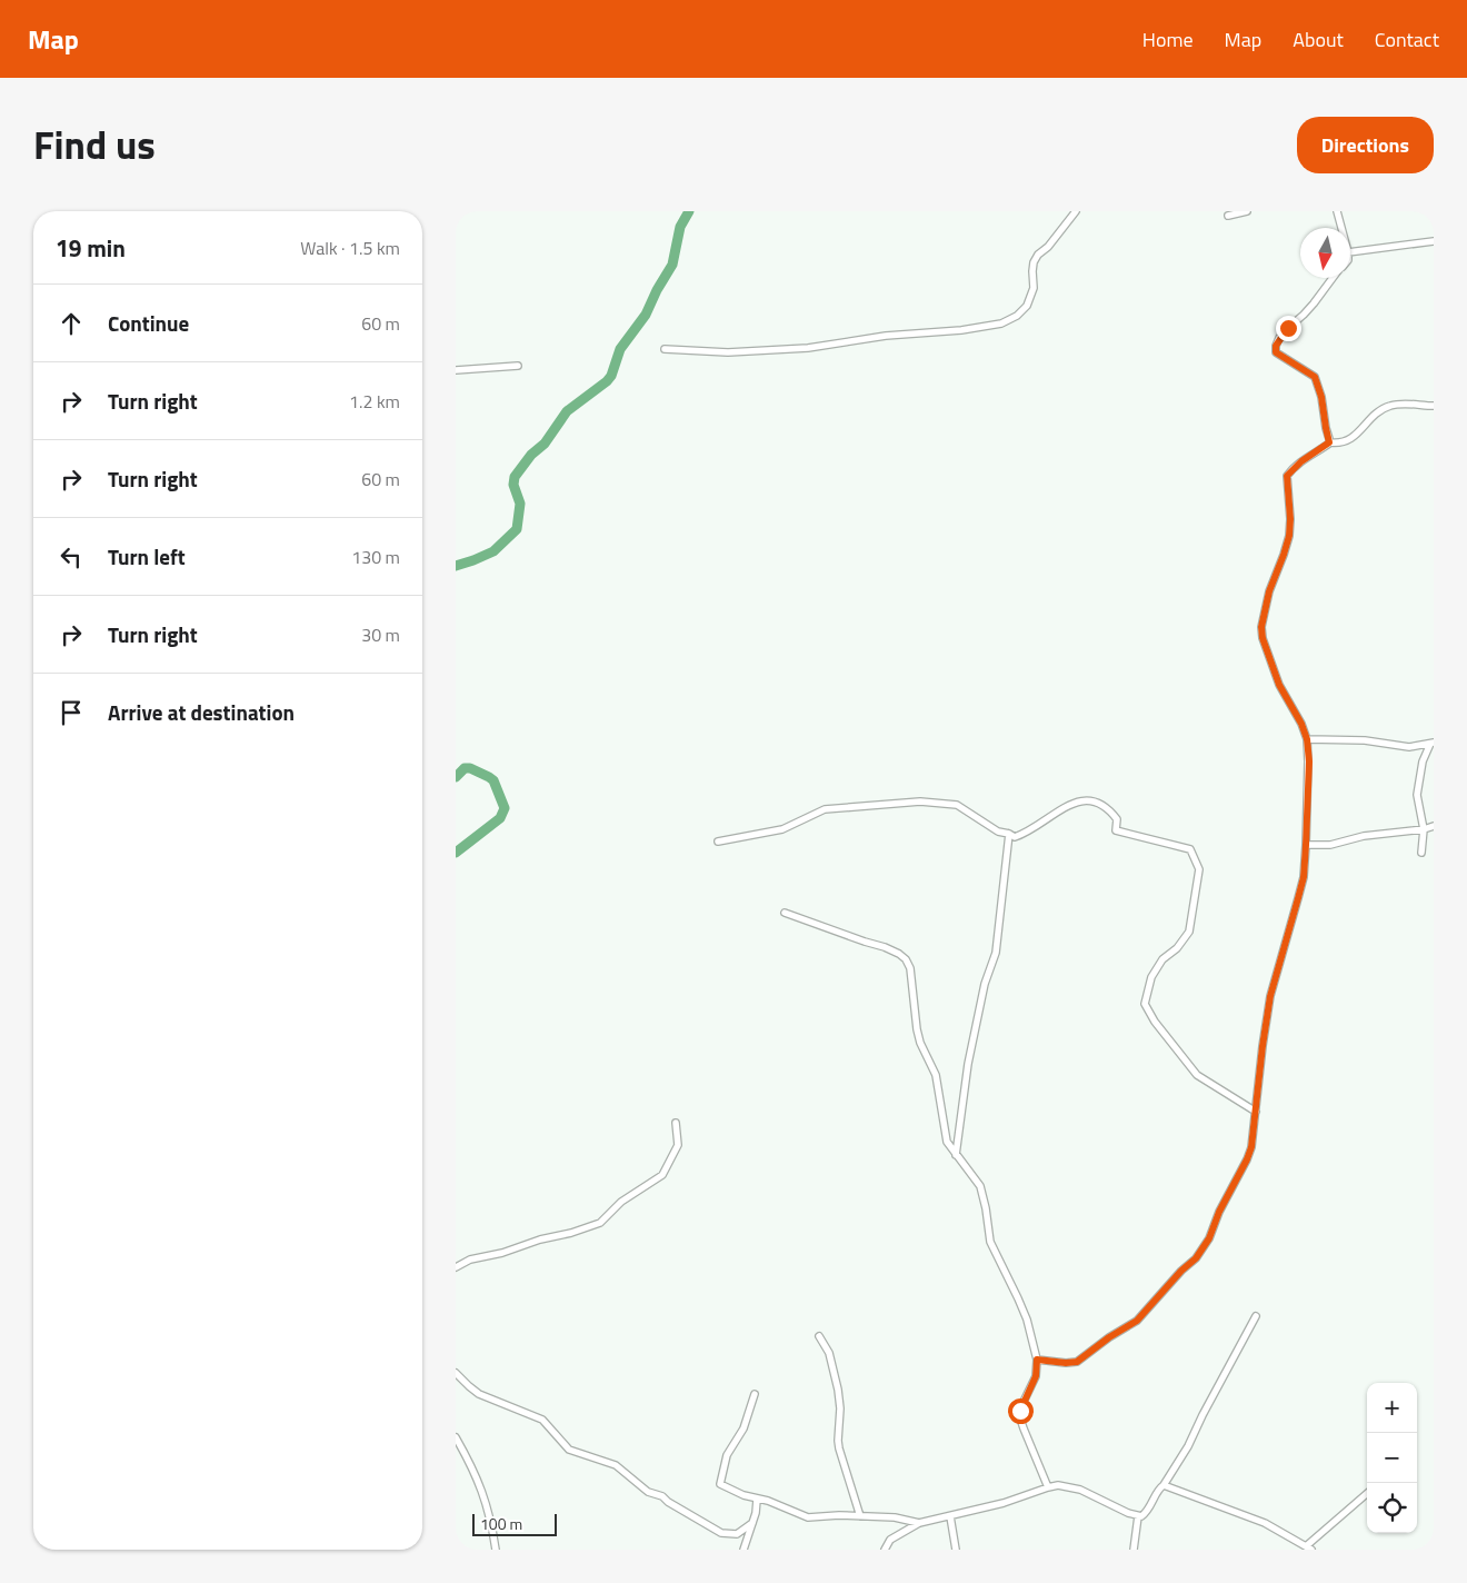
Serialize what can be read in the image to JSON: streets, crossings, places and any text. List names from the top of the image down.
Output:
{
  "scale_bar": "100 m",
  "north": "bottom",
  "page": {
    "header": "Map",
    "nav": [
      "Home",
      "Map",
      "About",
      "Contact"
    ],
    "title": "Find us",
    "buttons": "Directions",
    "heading": ["19 min", "Walk · 1.5 km"],
    "list": [
      ["Continue", "60 m"],
      ["Turn right", "1.2 km"],
      ["Turn right", "60 m"],
      ["Turn left", "130 m"],
      ["Turn right", "30 m"],
      "Arrive at destination"
    ],
    "map_buttons": ["+", "−"],
    "scale": "100 m"
  }
}
